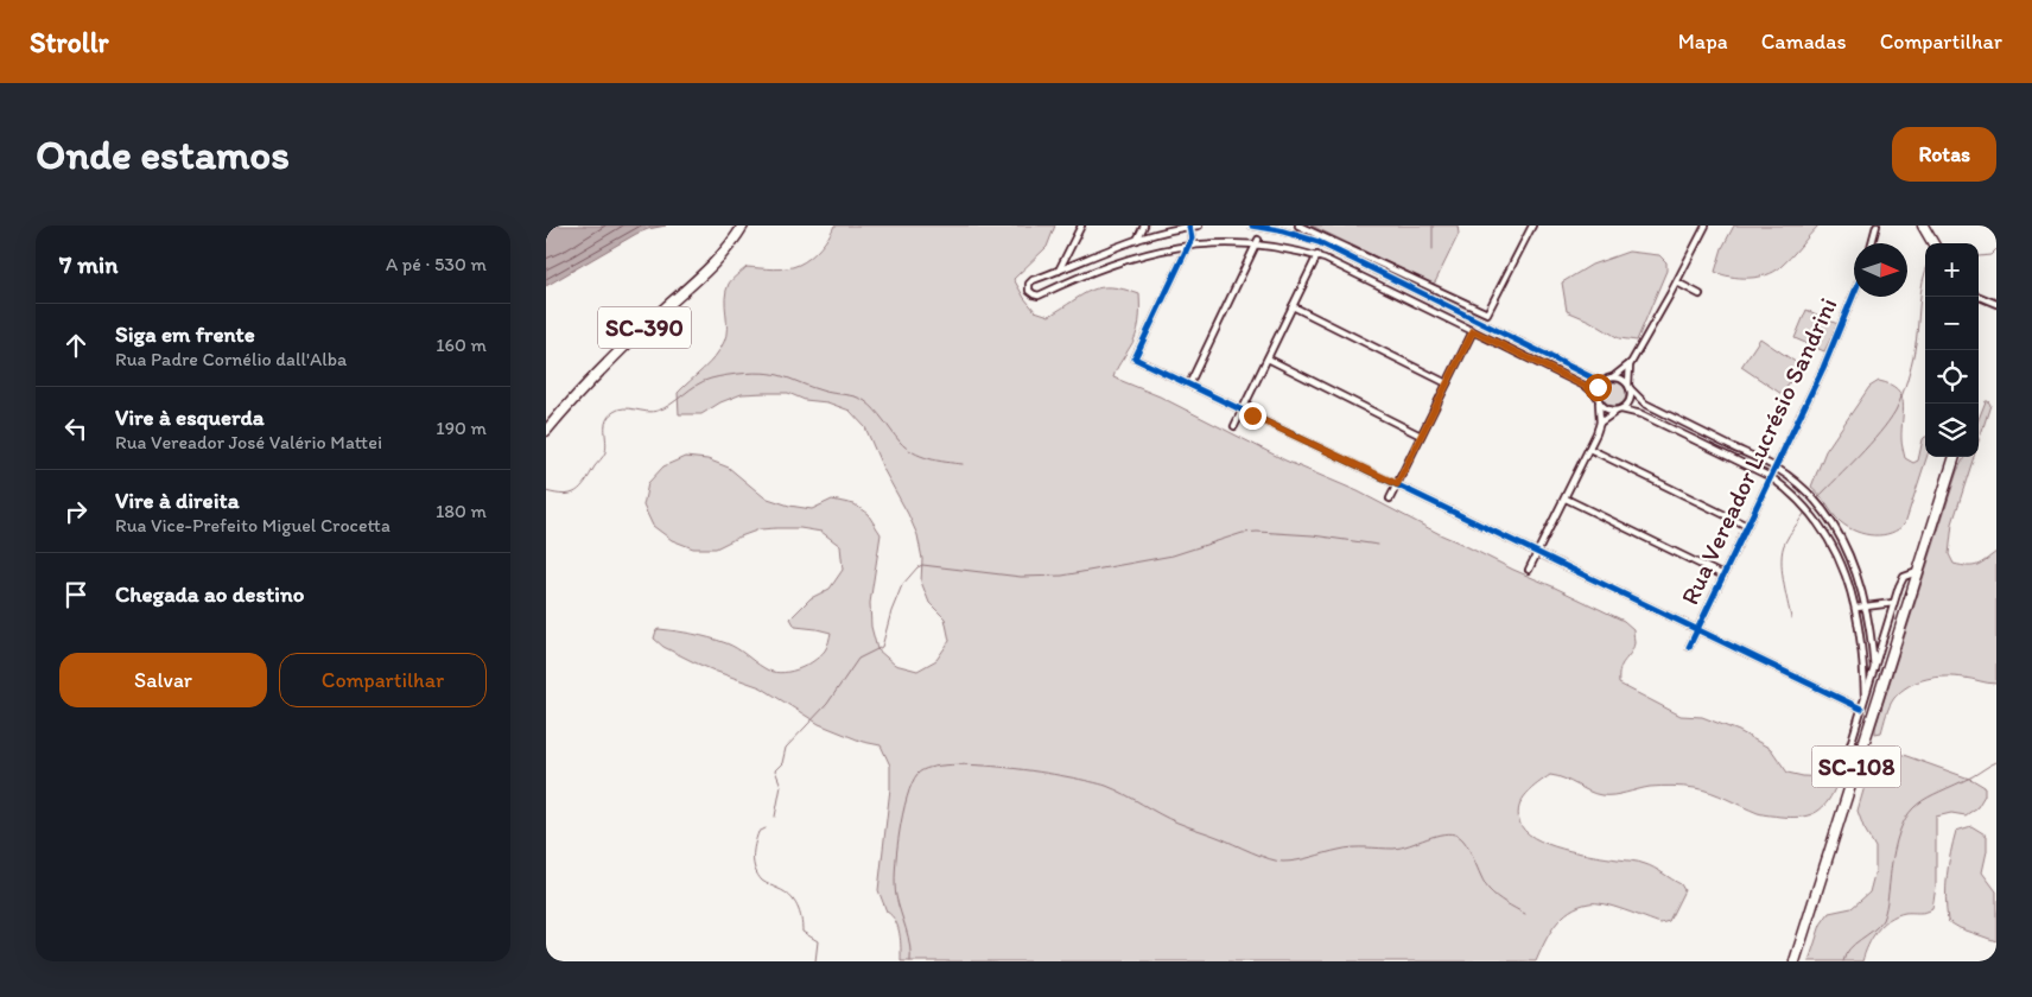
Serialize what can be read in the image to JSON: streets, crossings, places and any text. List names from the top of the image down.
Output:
{
  "streets": {
    "main road": ["SC-390", "SC-108"],
    "street": ["Rua Vereador Lucrésio Sandrini"]
  },
  "north": "right",
  "page": {
    "header": "Strollr",
    "nav": ["Mapa", "Camadas", "Compartilhar"],
    "buttons": [
      "Rotas",
      ["Salvar", "Compartilhar"]
    ],
    "title": "Onde estamos",
    "heading": ["7 min", "A pé · 530 m"],
    "map_buttons": ["+", "−"],
    "list": [
      ["Siga em frente", "Rua Padre Cornélio dall'Alba", "160 m"],
      ["Vire à esquerda", "Rua Vereador José Valério Mattei", "190 m"],
      ["Vire à direita", "Rua Vice-Prefeito Miguel Crocetta", "180 m"],
      "Chegada ao destino"
    ]
  }
}
